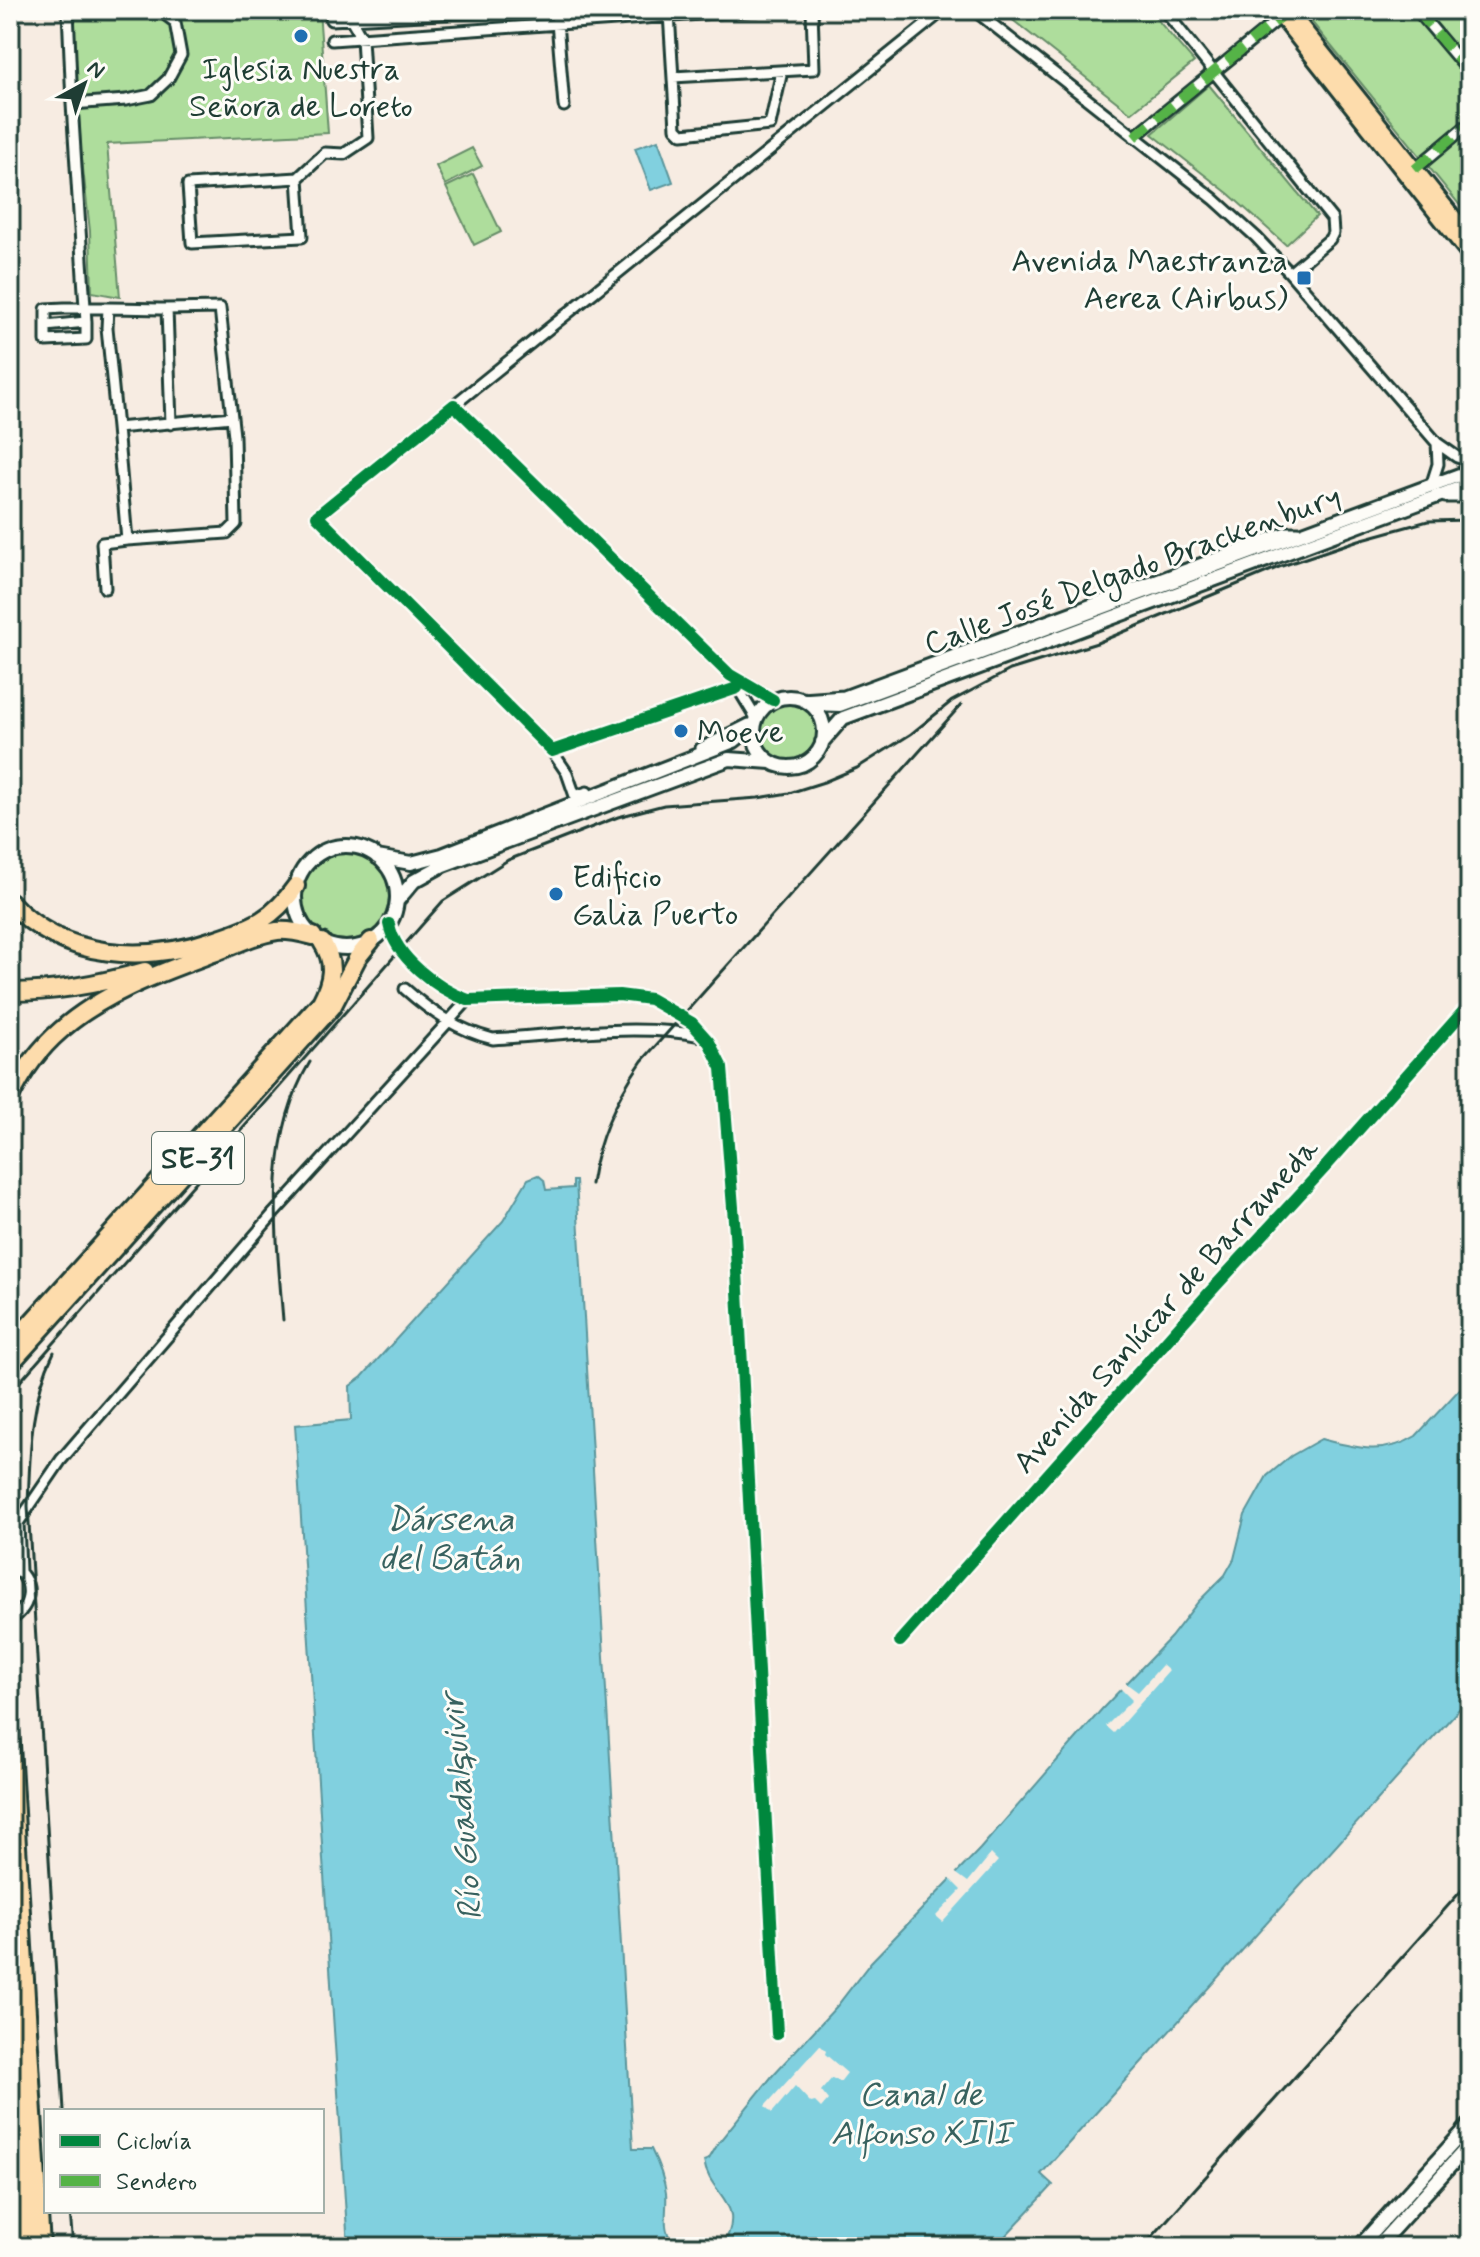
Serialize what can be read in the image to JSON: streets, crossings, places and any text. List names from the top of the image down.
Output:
{
  "streets": {
    "highway": ["SE-31"],
    "main road": ["Calle José Delgado Brackenbury"],
    "street": ["Avenida Sanlúcar de Barrameda"]
  },
  "water": ["Dársena del Batán", "Río Guadalquivir", "Canal de Alfonso XIII"],
  "places": {
    "other": ["Iglesia Nuestra Señora de Loreto", "Moeve", "Edificio Galia Puerto"],
    "transit": ["Avenida Maestranza Aerea (Airbus)"]
  },
  "legend": ["Ciclovía", "Sendero"],
  "north": "top right"
}
